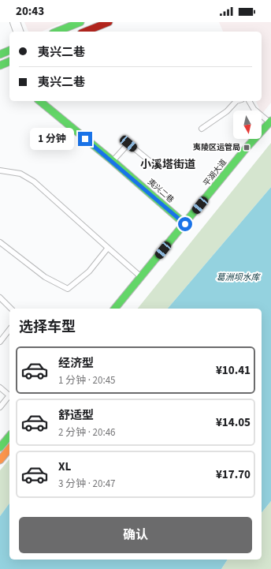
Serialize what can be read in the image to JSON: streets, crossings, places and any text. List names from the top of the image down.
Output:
{
  "streets": {
    "main road": ["平湖大道", "夷兴二巷"]
  },
  "crossings": [
    ["平湖大道", "夷兴二巷"]
  ],
  "districts": ["小溪塔街道"],
  "water": ["葛洲坝水库"],
  "places": {
    "transit": ["夷陵区运管局"]
  },
  "north": "bottom",
  "page": {
    "status": "20:43",
    "banner": ["夷兴二巷", "夷兴二巷"],
    "bubble": "1 分钟",
    "heading": "选择车型",
    "list": [
      {
        "name": "经济型",
        "note": "1 分钟 · 20:45",
        "value": "¥10.41"
      },
      {
        "name": "舒适型",
        "note": "2 分钟 · 20:46",
        "value": "¥14.05"
      },
      {
        "name": "XL",
        "note": "3 分钟 · 20:47",
        "value": "¥17.70"
      }
    ],
    "buttons": "确认"
  }
}
